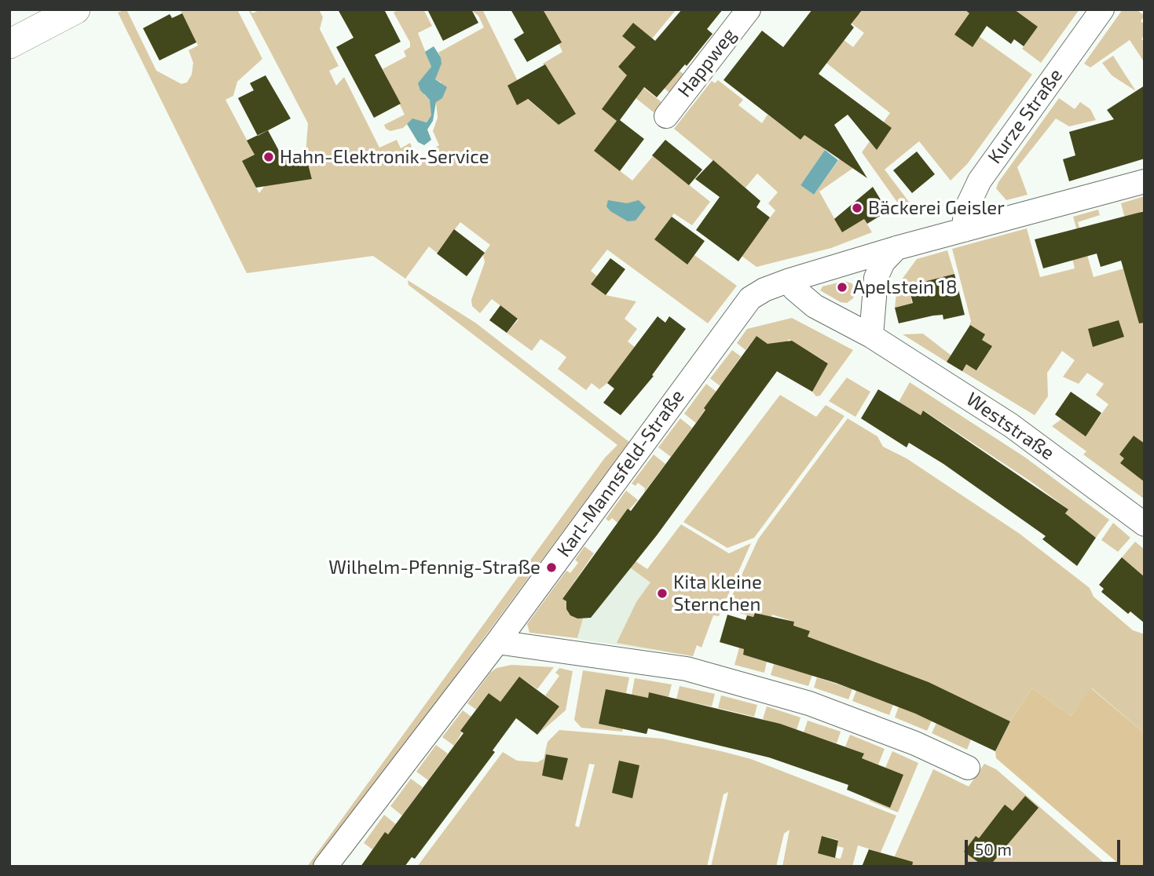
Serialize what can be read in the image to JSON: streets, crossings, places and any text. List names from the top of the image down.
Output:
{
  "streets": {
    "street": [
      "Happweg",
      "Kurze Straße",
      "Weststraße",
      "Karl-Mannsfeld-Straße"
    ]
  },
  "crossings": [
    ["Kurze Straße", "Karl-Mannsfeld-Straße"],
    ["Weststraße", "Karl-Mannsfeld-Straße"]
  ],
  "places": [
    "Hahn-Elektronik-Service",
    "Bäckerei Geisler",
    "Apelstein 18",
    "Wilhelm-Pfennig-Straße",
    "Kita kleine Sternchen"
  ],
  "scale_bar": "50 m"
}
